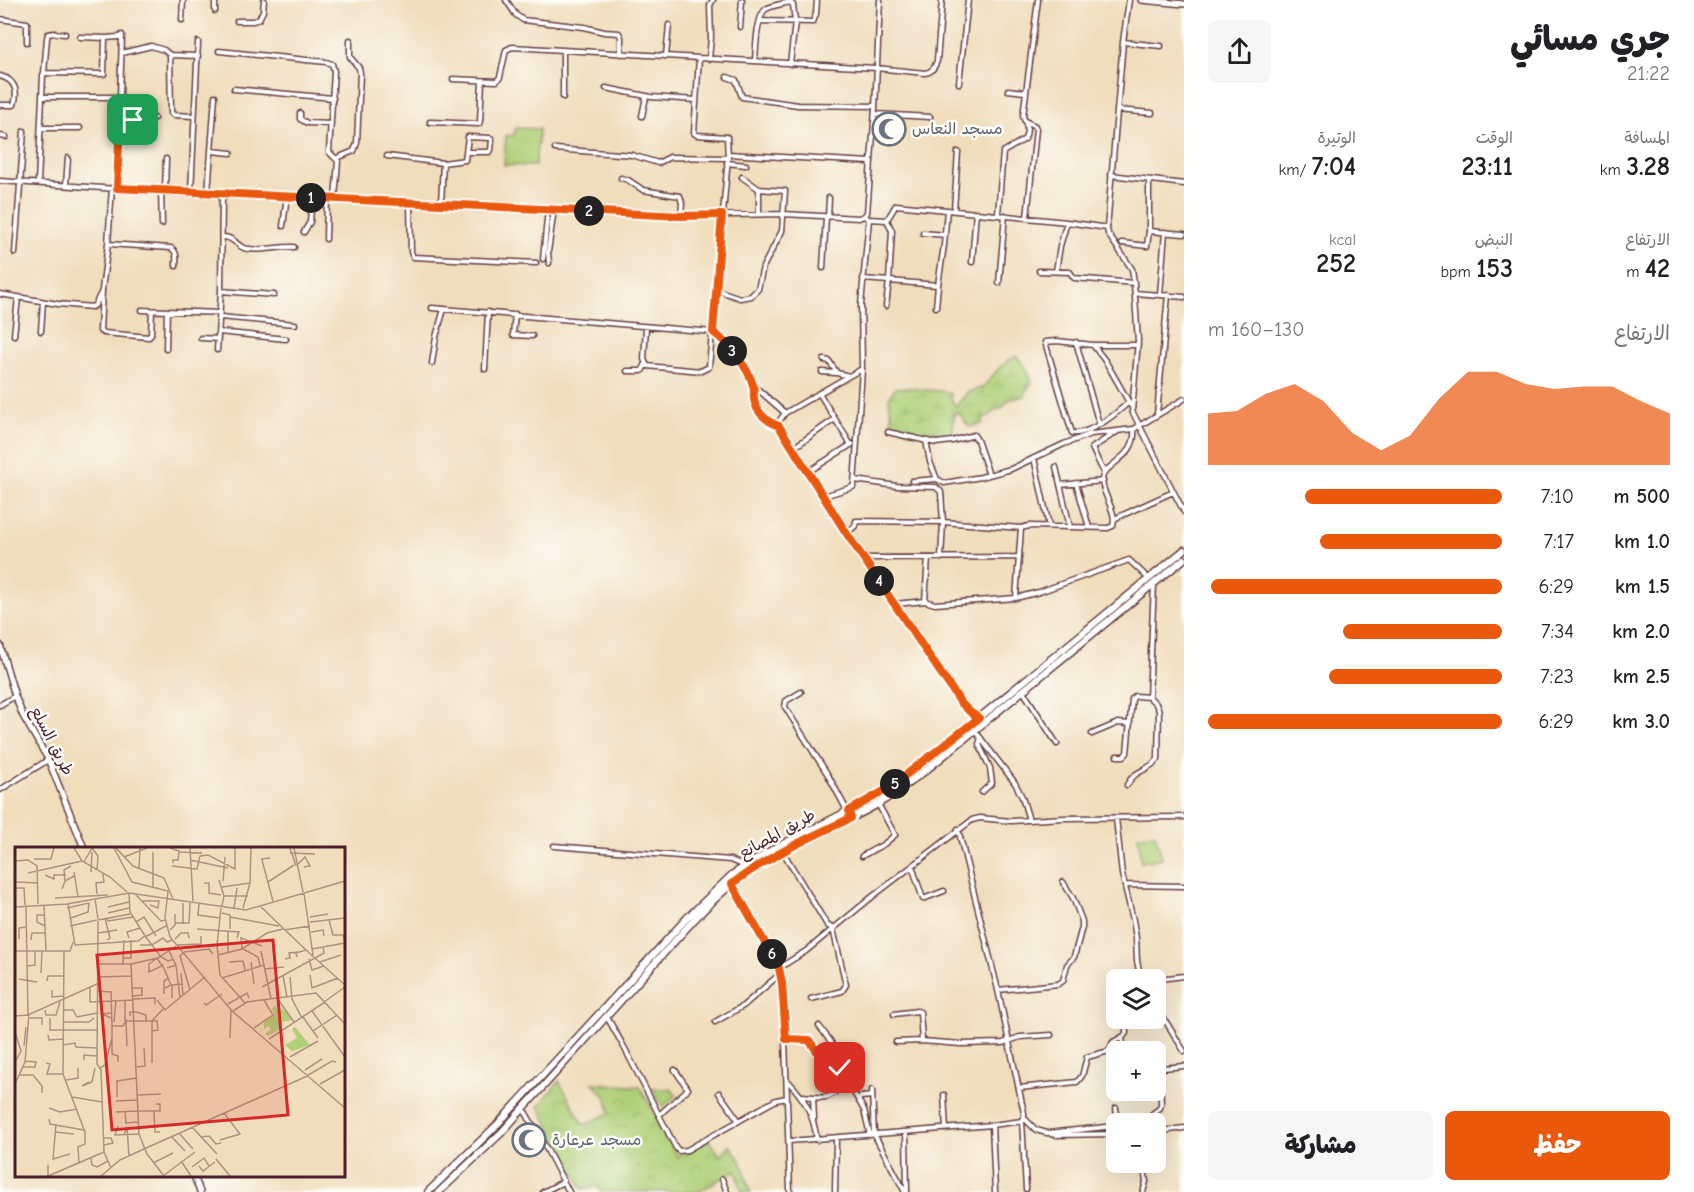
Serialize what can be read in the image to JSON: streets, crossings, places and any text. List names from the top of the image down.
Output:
{
  "streets": {
    "main road": ["طريق المصانع"],
    "street": ["طريق السلع"]
  },
  "places": {
    "mosque": ["مسجد النعاس", "مسجد عرعارة"]
  },
  "page": {
    "heading": ["جري مسائي", "21:22"],
    "stats": [
      ["المسافة", "3.28 km"],
      ["الوقت", "23:11"],
      ["الوتيرة", "7:04 /km"],
      ["الارتفاع", "42 m"],
      ["النبض", "153 bpm"],
      ["kcal", "252"]
    ],
    "pins": [
      "1",
      "2",
      "3",
      "4",
      "5",
      "6"
    ],
    "chart": ["الارتفاع", "130–160 m"],
    "list": [
      {
        "name": "500 m",
        "note": "7:10"
      },
      {
        "name": "1.0 km",
        "note": "7:17"
      },
      {
        "name": "1.5 km",
        "note": "6:29"
      },
      {
        "name": "2.0 km",
        "note": "7:34"
      },
      {
        "name": "2.5 km",
        "note": "7:23"
      },
      {
        "name": "3.0 km",
        "note": "6:29"
      }
    ],
    "map_buttons": ["+", "−"],
    "buttons": ["حفظ", "مشاركة"]
  }
}
